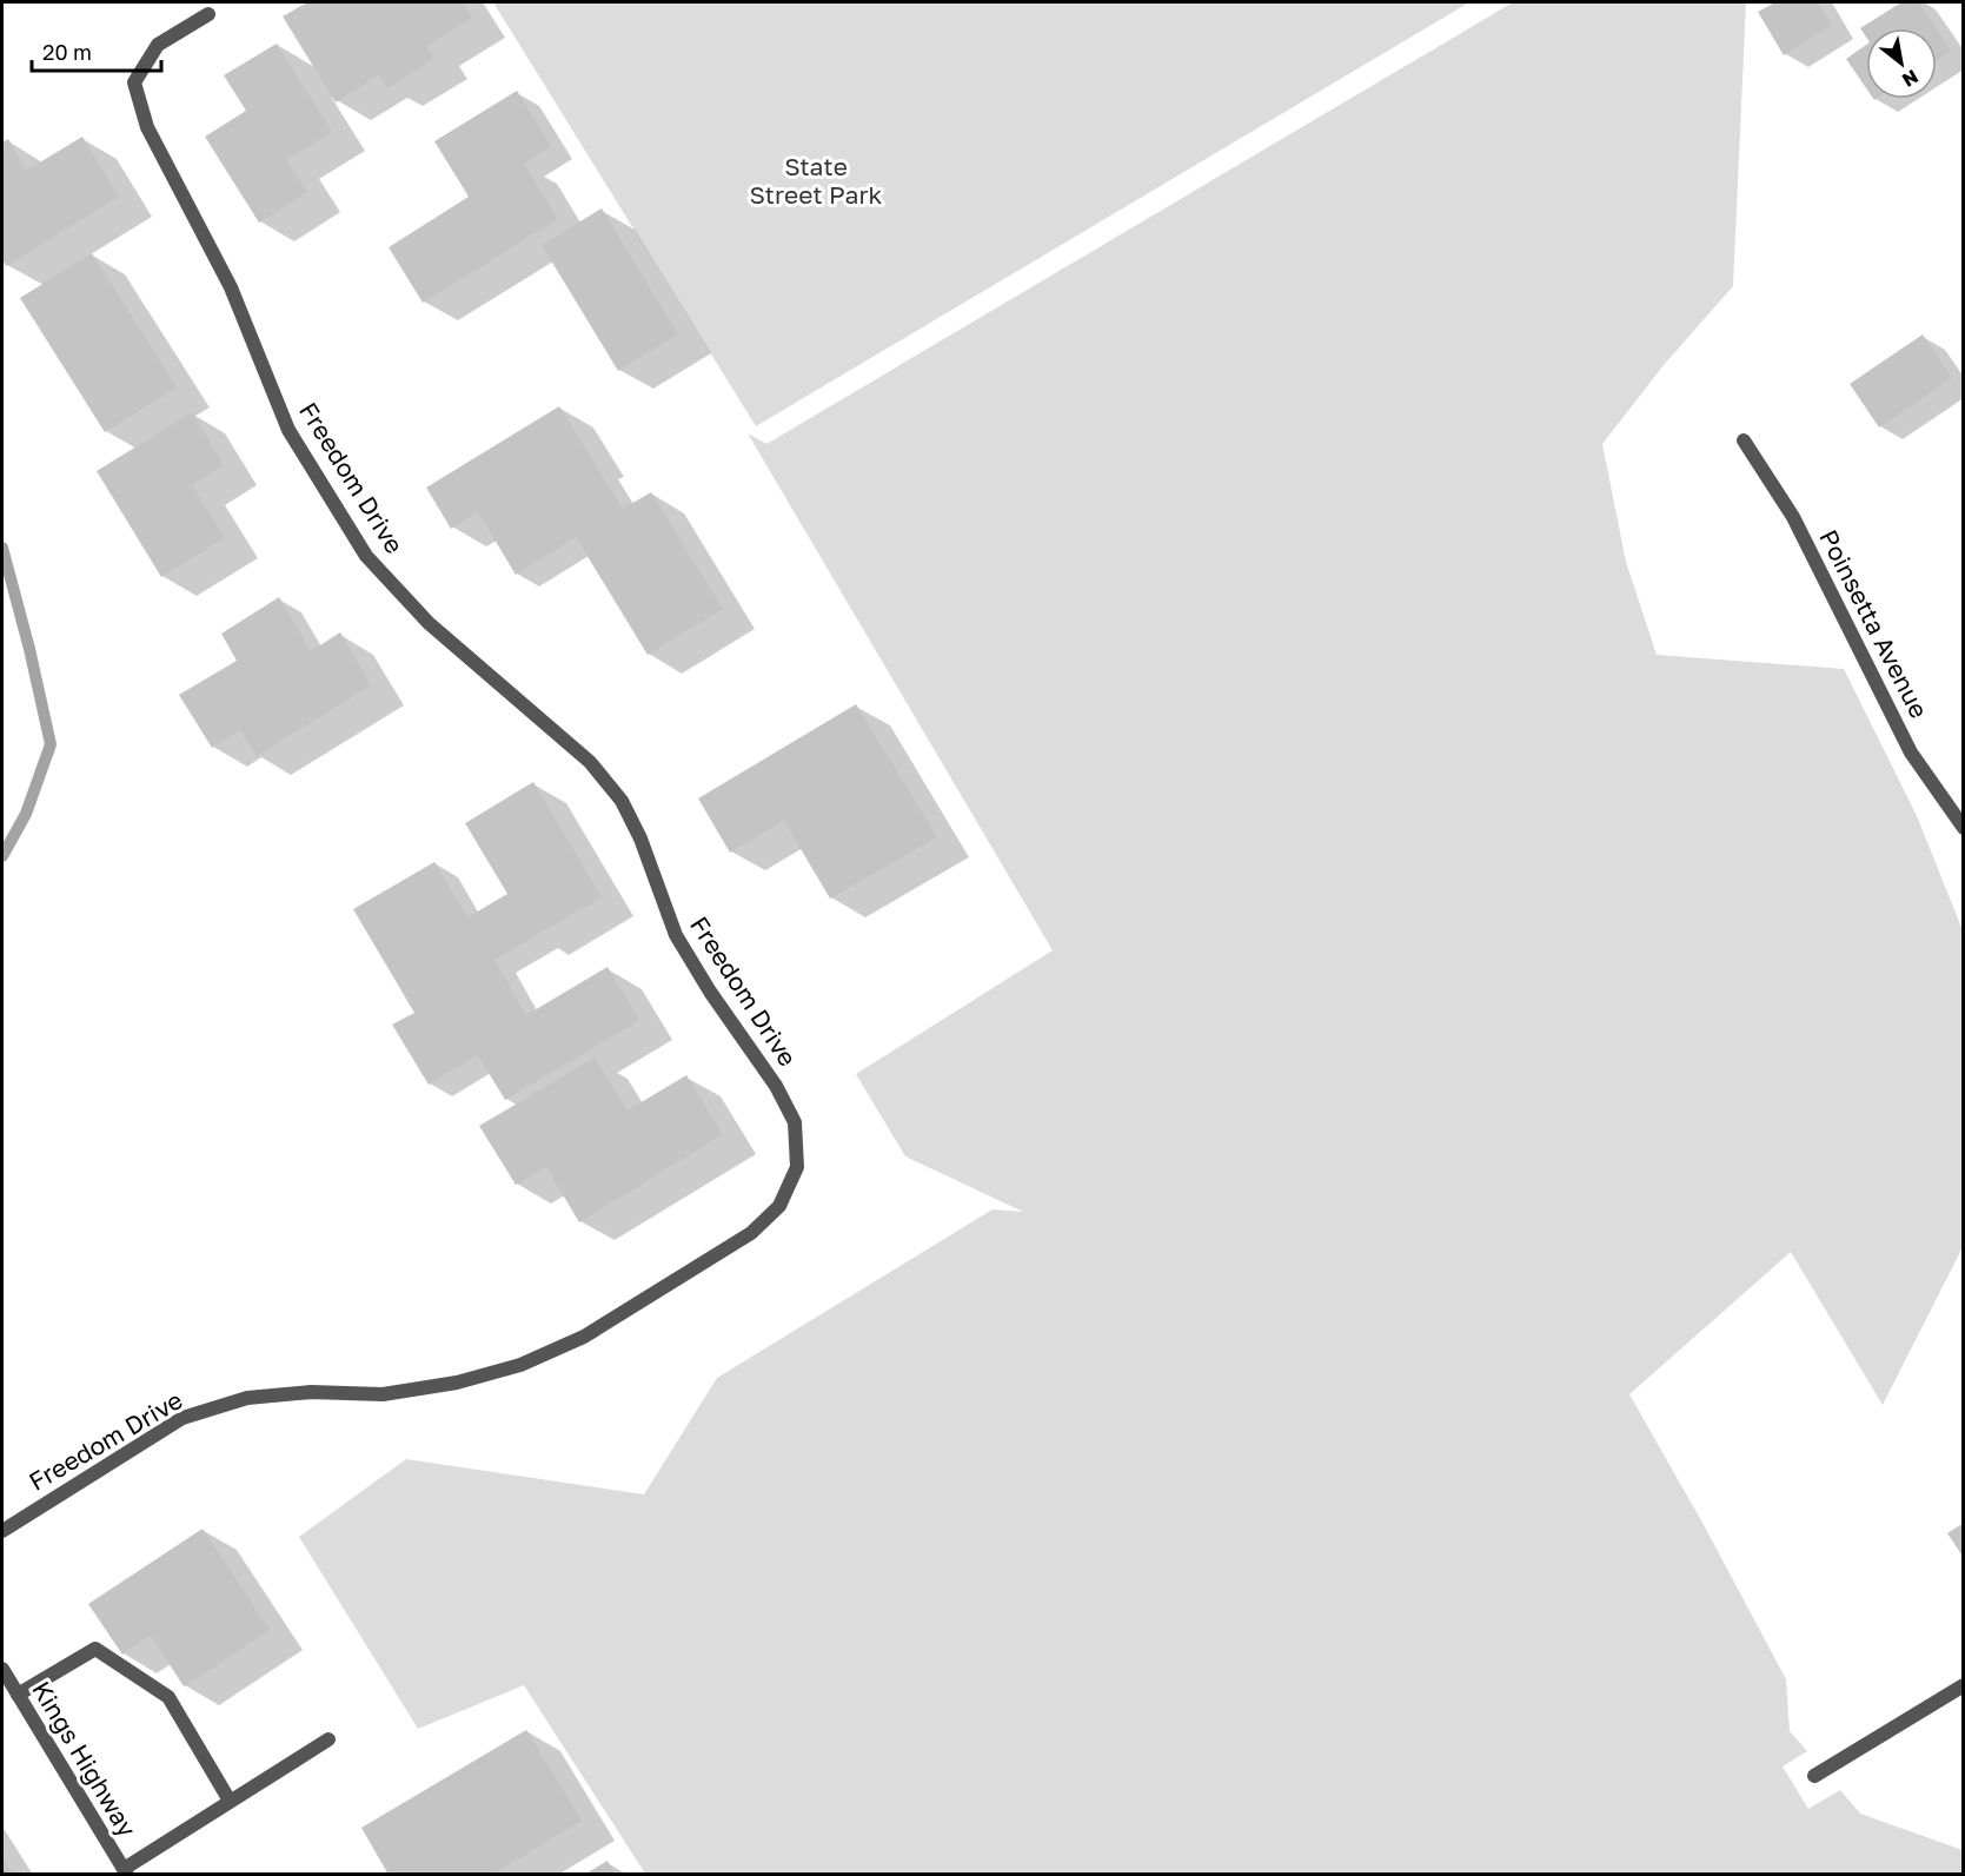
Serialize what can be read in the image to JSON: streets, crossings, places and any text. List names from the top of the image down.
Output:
{
  "streets": {
    "street": ["Freedom Drive", "Poinsetta Avenue", "Kings Highway"]
  },
  "parks": ["State Street Park"],
  "scale_bar": "20 m",
  "north": "bottom right"
}
